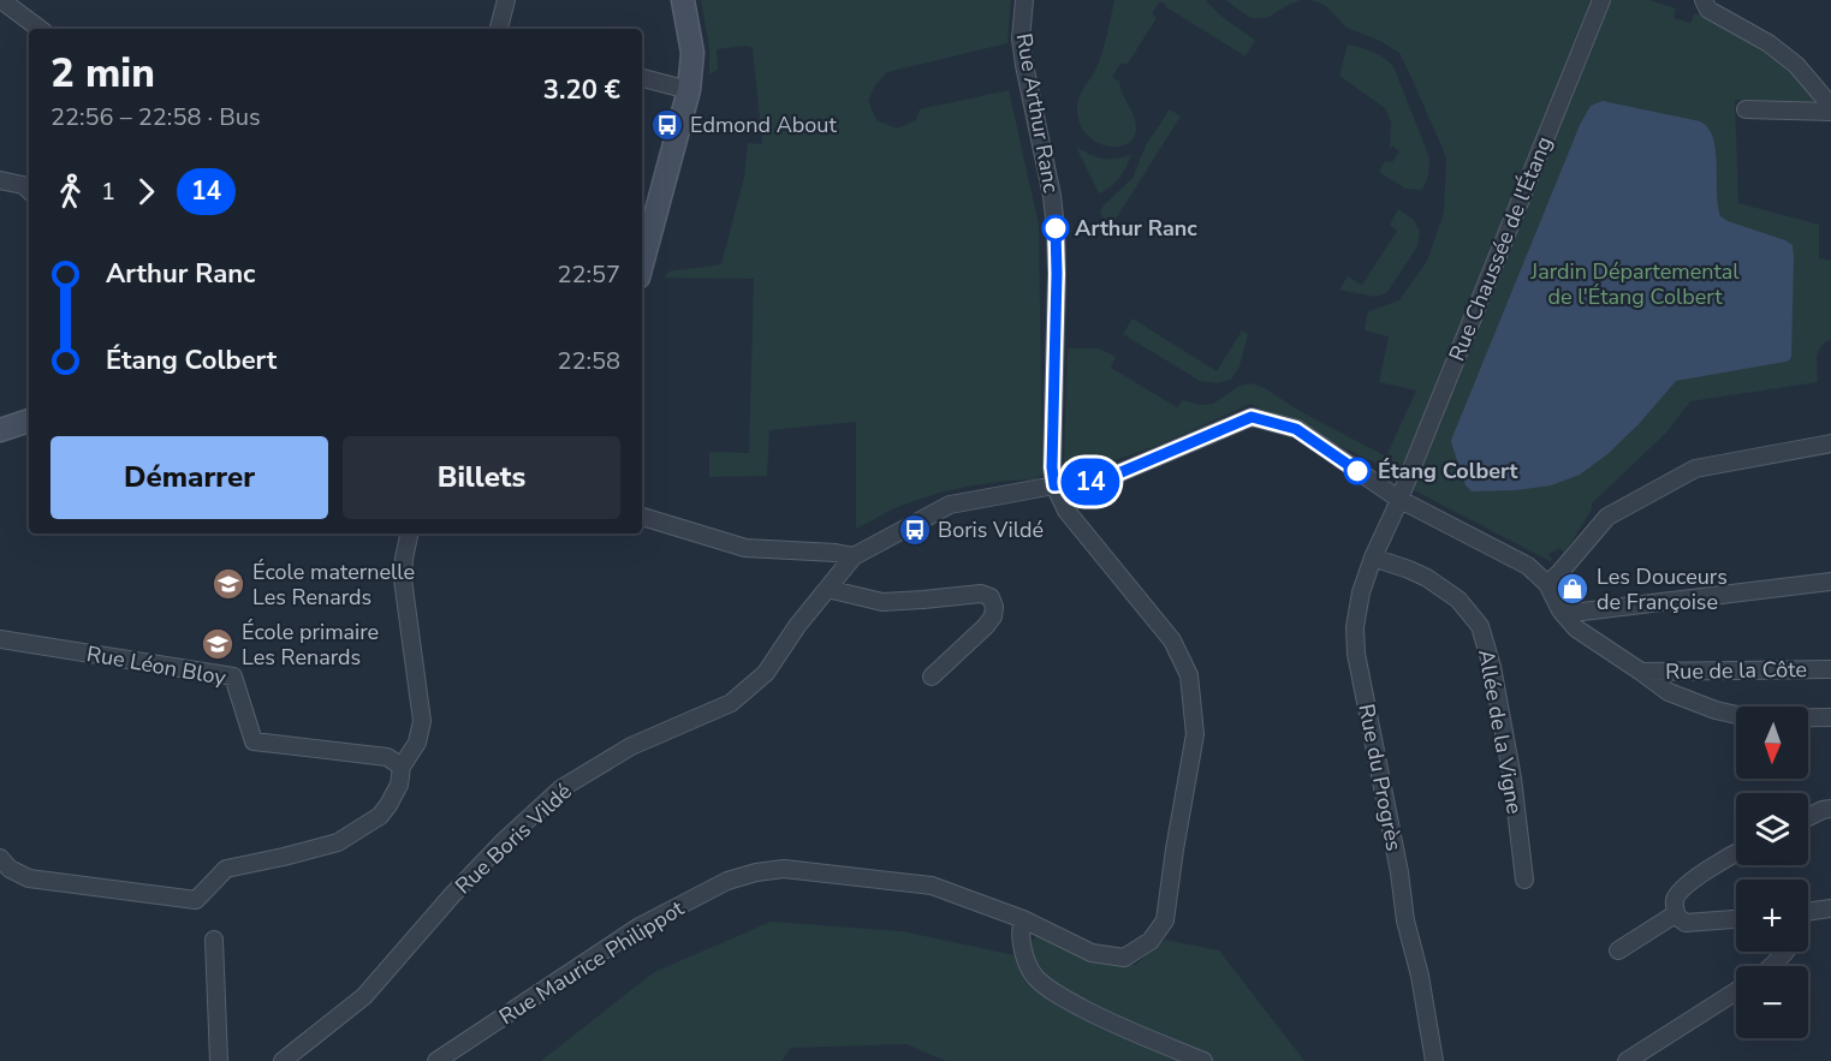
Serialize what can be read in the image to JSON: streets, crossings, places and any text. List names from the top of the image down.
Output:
{
  "streets": {
    "street": [
      "Rue Arthur Ranc",
      "Rue Chaussée de l'Étang",
      "Rue Léon Bloy",
      "Rue de la Côte",
      "Allée de la Vigne",
      "Rue du Progrès",
      "Rue Boris Vildé",
      "Rue Maurice Philippot"
    ]
  },
  "crossings": [
    ["Rue Arthur Ranc", "Rue Maurice Philippot"],
    ["Rue Chaussée de l'Étang", "Rue du Progrès"],
    ["Allée de la Vigne", "Rue du Progrès"]
  ],
  "parks": ["Jardin Départemental de l'Étang Colbert"],
  "places": {
    "bus stop": ["Edmond About", "Boris Vildé"],
    "other": ["Arthur Ranc", "Étang Colbert"],
    "school or university": ["École maternelle Les Renards", "École primaire Les Renards"],
    "shop": ["Les Douceurs de Françoise"]
  },
  "lines": ["bus line 14"],
  "north": "bottom",
  "page": {
    "on_map": "14",
    "heading": ["2 min", "22:56 – 22:58 · Bus", "3.20 €"],
    "legs": ["1", "14"],
    "list": [
      {
        "name": "Arthur Ranc",
        "value": "22:57"
      },
      {
        "name": "Étang Colbert",
        "value": "22:58"
      }
    ],
    "buttons": ["Démarrer", "Billets"],
    "map_buttons": ["+", "−"]
  }
}
